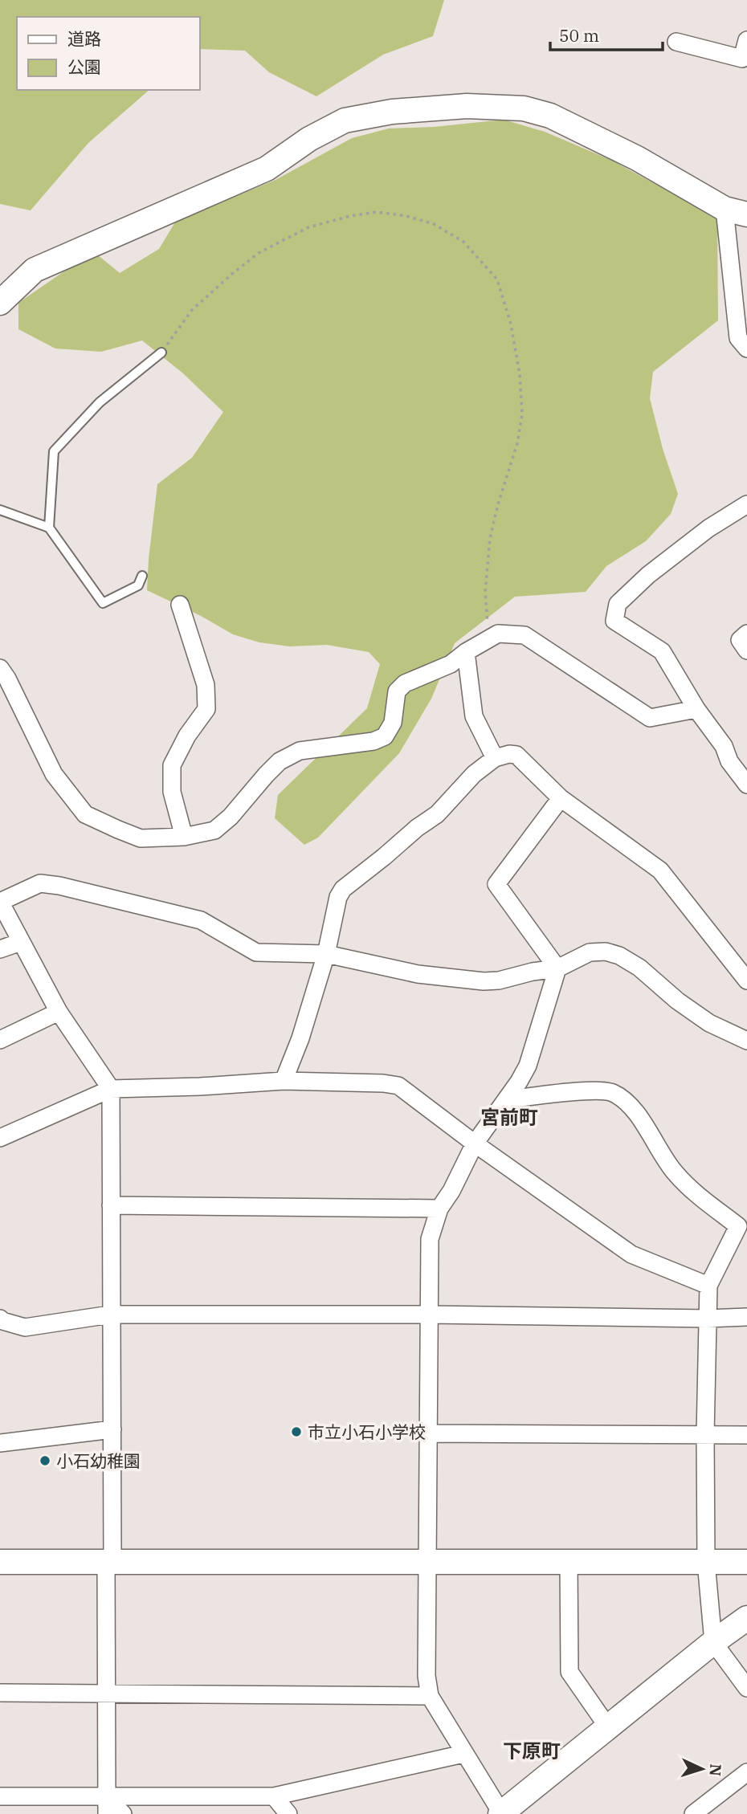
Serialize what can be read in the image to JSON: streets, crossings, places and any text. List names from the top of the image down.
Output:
{
  "districts": ["宮前町", "下原町"],
  "places": ["市立小石小学校", "小石幼稚園"],
  "legend": ["道路", "公園"],
  "scale_bar": "50 m",
  "north": "right"
}
